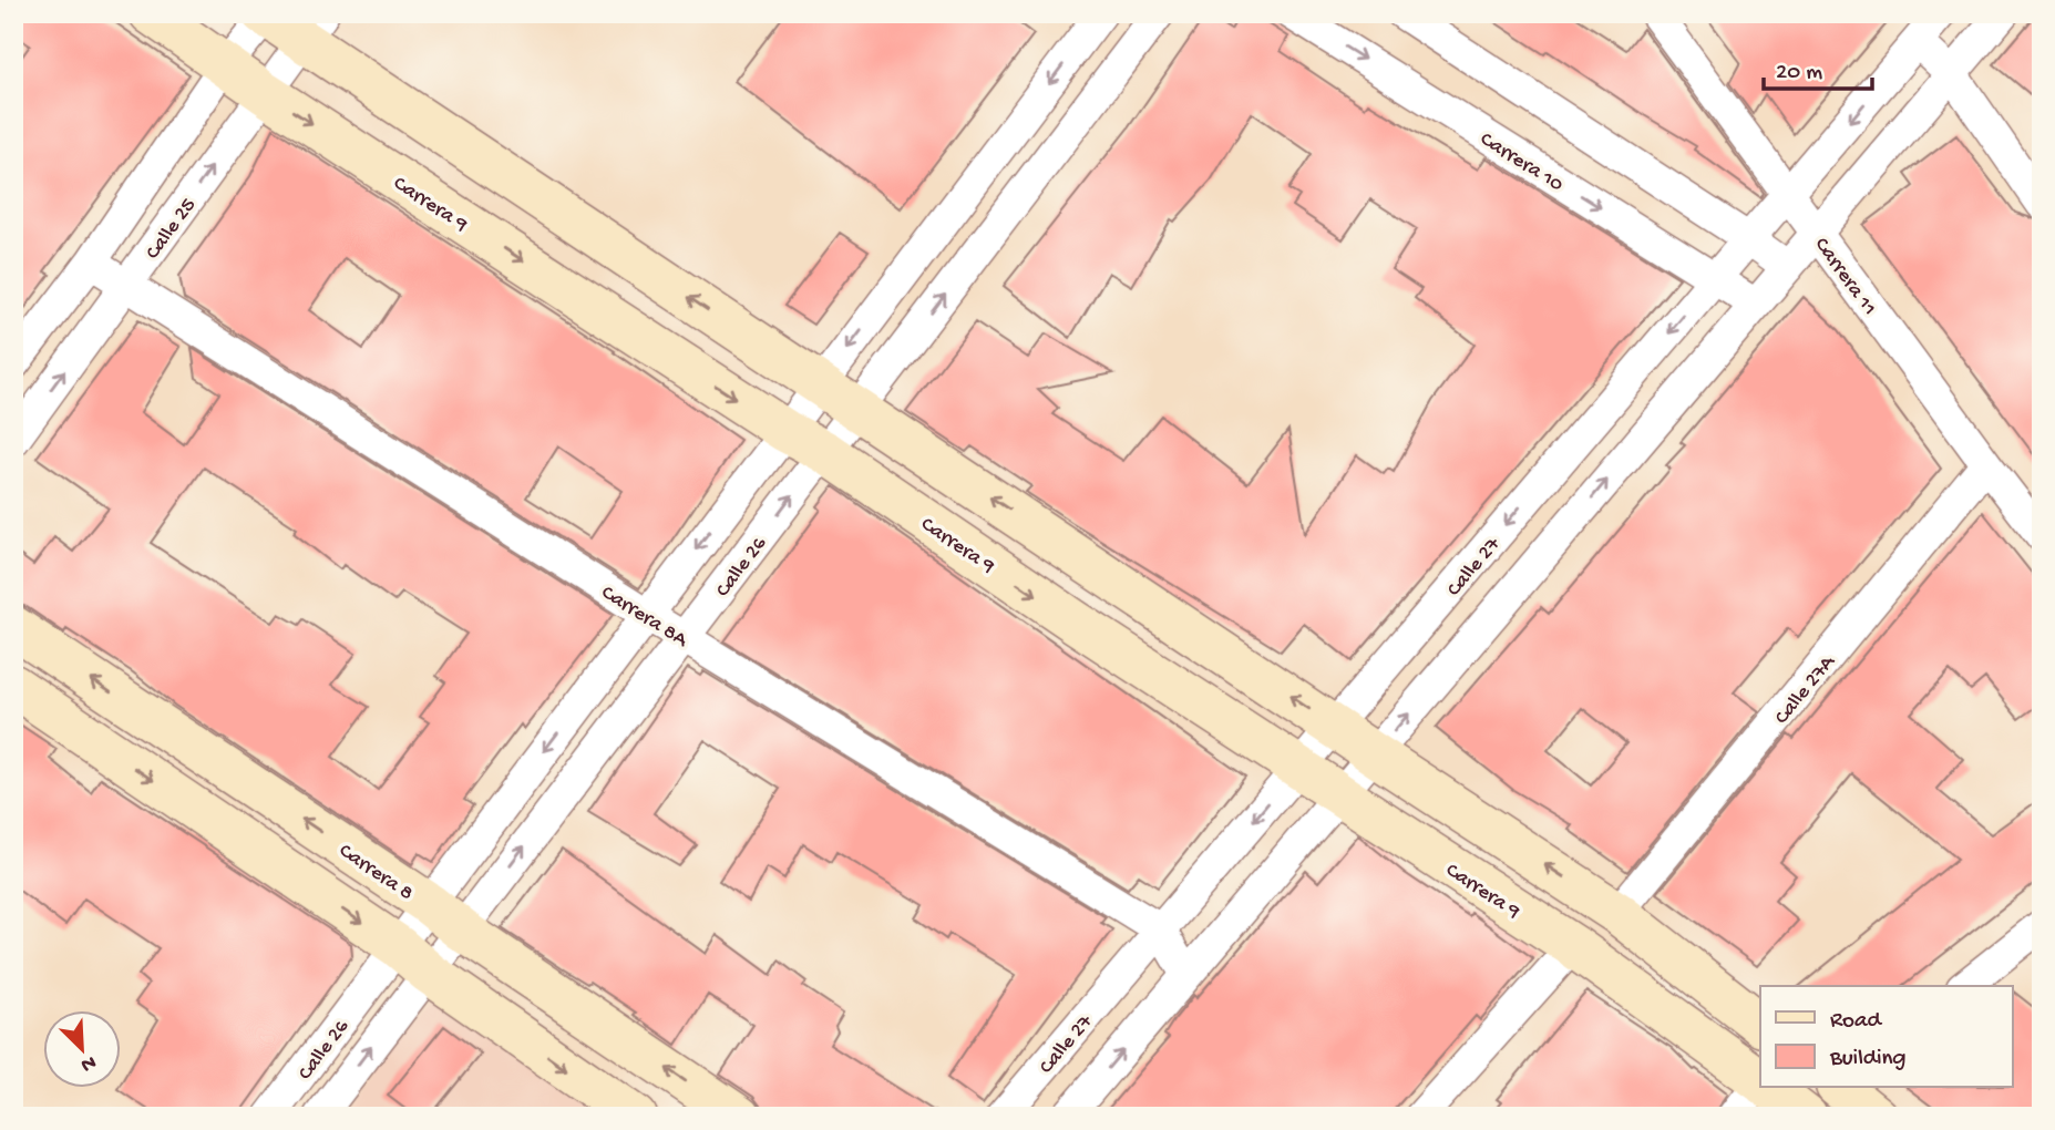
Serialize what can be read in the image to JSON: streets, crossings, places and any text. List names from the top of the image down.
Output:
{
  "streets": {
    "street": [
      "Carrera 10",
      "Carrera 9",
      "Calle 25",
      "Carrera 11",
      "Calle 26",
      "Calle 27",
      "Carrera 8A",
      "Calle 27A",
      "Carrera 8"
    ]
  },
  "crossings": [
    ["Carrera 10", "Calle 27"],
    ["Carrera 9", "Calle 25"],
    ["Carrera 9", "Calle 26"],
    ["Carrera 9", "Calle 27"],
    ["Calle 25", "Carrera 8A"],
    ["Carrera 11", "Calle 27"],
    ["Carrera 11", "Calle 27A"],
    ["Calle 26", "Carrera 8A"],
    ["Calle 26", "Carrera 8"],
    ["Calle 27", "Carrera 8A"]
  ],
  "legend": ["Road", "Building"],
  "scale_bar": "20 m",
  "north": "bottom right"
}
